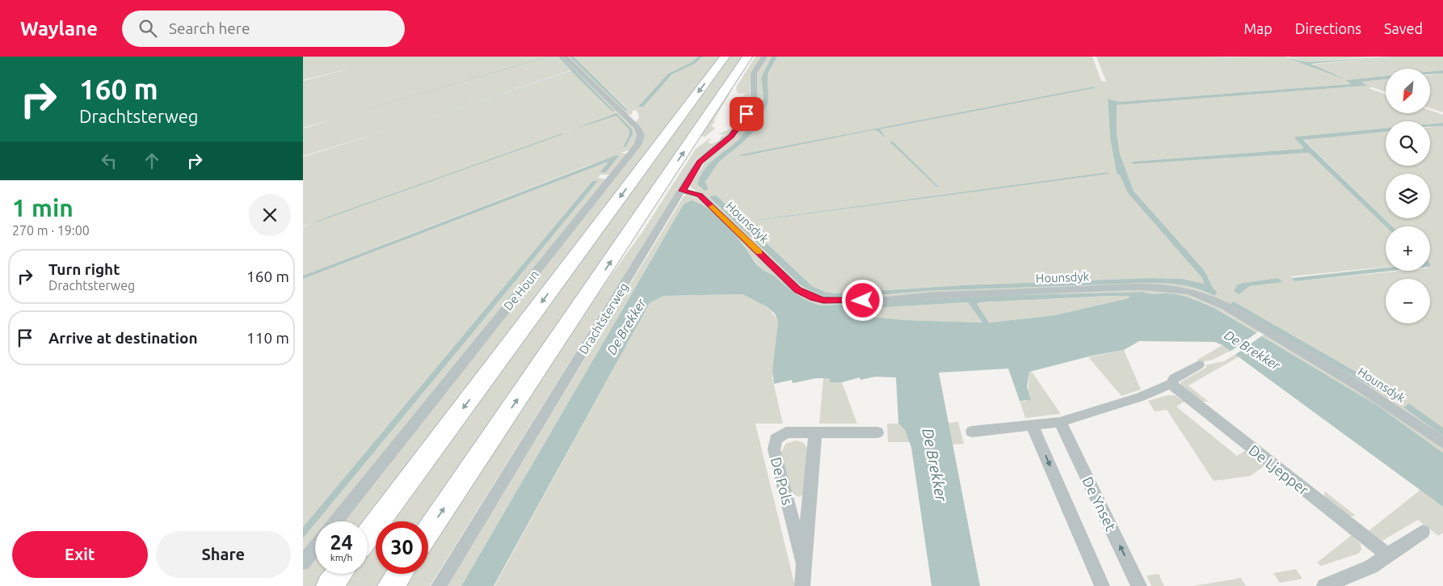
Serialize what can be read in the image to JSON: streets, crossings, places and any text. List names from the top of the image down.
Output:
{
  "streets": {
    "main road": ["Drachtsterweg"],
    "street": [
      "Hounsdyk",
      "De Houn",
      "De Ljepper",
      "De Pols",
      "De Ynset"
    ]
  },
  "crossings": [
    ["Hounsdyk", "Drachtsterweg"]
  ],
  "water": ["De Brekker"],
  "north": "bottom left",
  "page": {
    "header": "Waylane",
    "search": "Search here",
    "nav": ["Map", "Directions", "Saved"],
    "turn": ["160 m", "Drachtsterweg"],
    "map_buttons": ["+", "−"],
    "heading": ["1 min", "270 m · 19:00"],
    "list": [
      {
        "name": "Turn right",
        "note": "Drachtsterweg",
        "value": "160 m"
      },
      {
        "name": "Arrive at destination",
        "value": "110 m"
      }
    ],
    "speed": "24 km/h",
    "limit": "30",
    "buttons": ["Exit", "Share"]
  }
}
